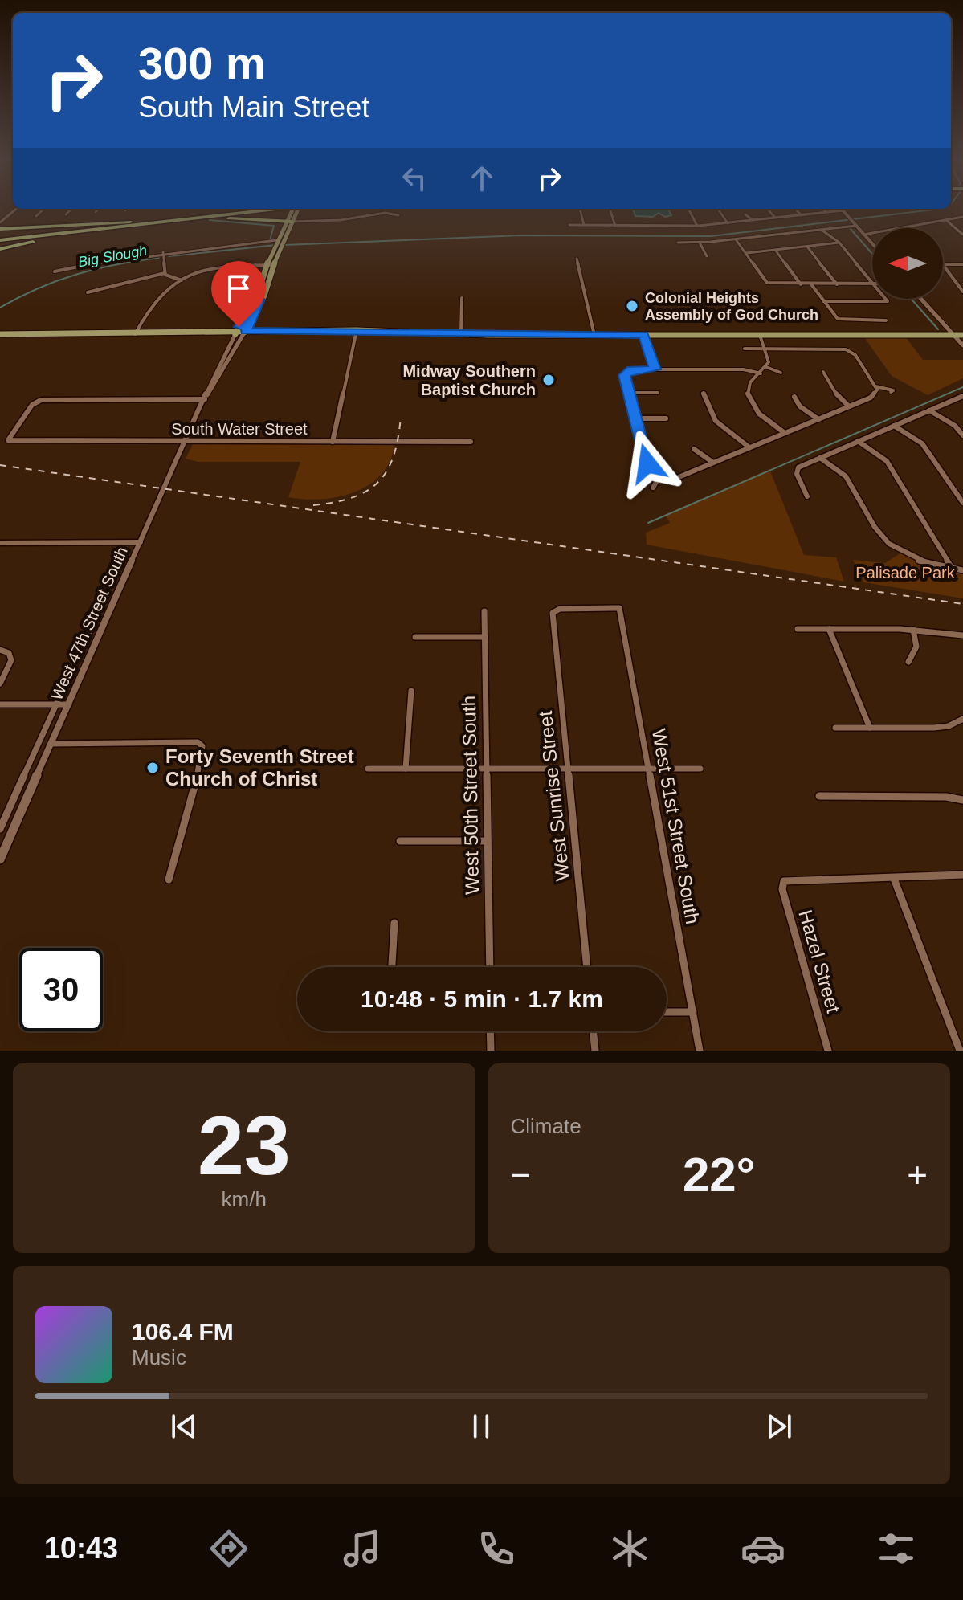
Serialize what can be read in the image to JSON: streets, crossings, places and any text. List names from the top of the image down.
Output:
{
  "streets": {
    "street": [
      "South Water Street",
      "West 47th Street South",
      "West 50th Street South",
      "West Sunrise Street",
      "West 51st Street South",
      "Hazel Street"
    ]
  },
  "crossings": [
    ["South Water Street", "West 47th Street South"],
    ["West Sunrise Street", "West 51st Street South"]
  ],
  "water": ["Big Slough"],
  "parks": ["Palisade Park"],
  "places": ["Colonial Heights Assembly of God Church", "Midway Southern Baptist Church", "Forty Seventh Street Church of Christ"],
  "north": "left",
  "page": {
    "turn": ["300 m", "South Main Street"],
    "limit": "30",
    "trip": "10:48 · 5 min · 1.7 km",
    "tile": [
      ["23", "km/h"],
      "Climate"
    ],
    "heat": ["−", "22°", "+"],
    "song": ["106.4 FM", "Music"],
    "tabs": "10:43"
  }
}
